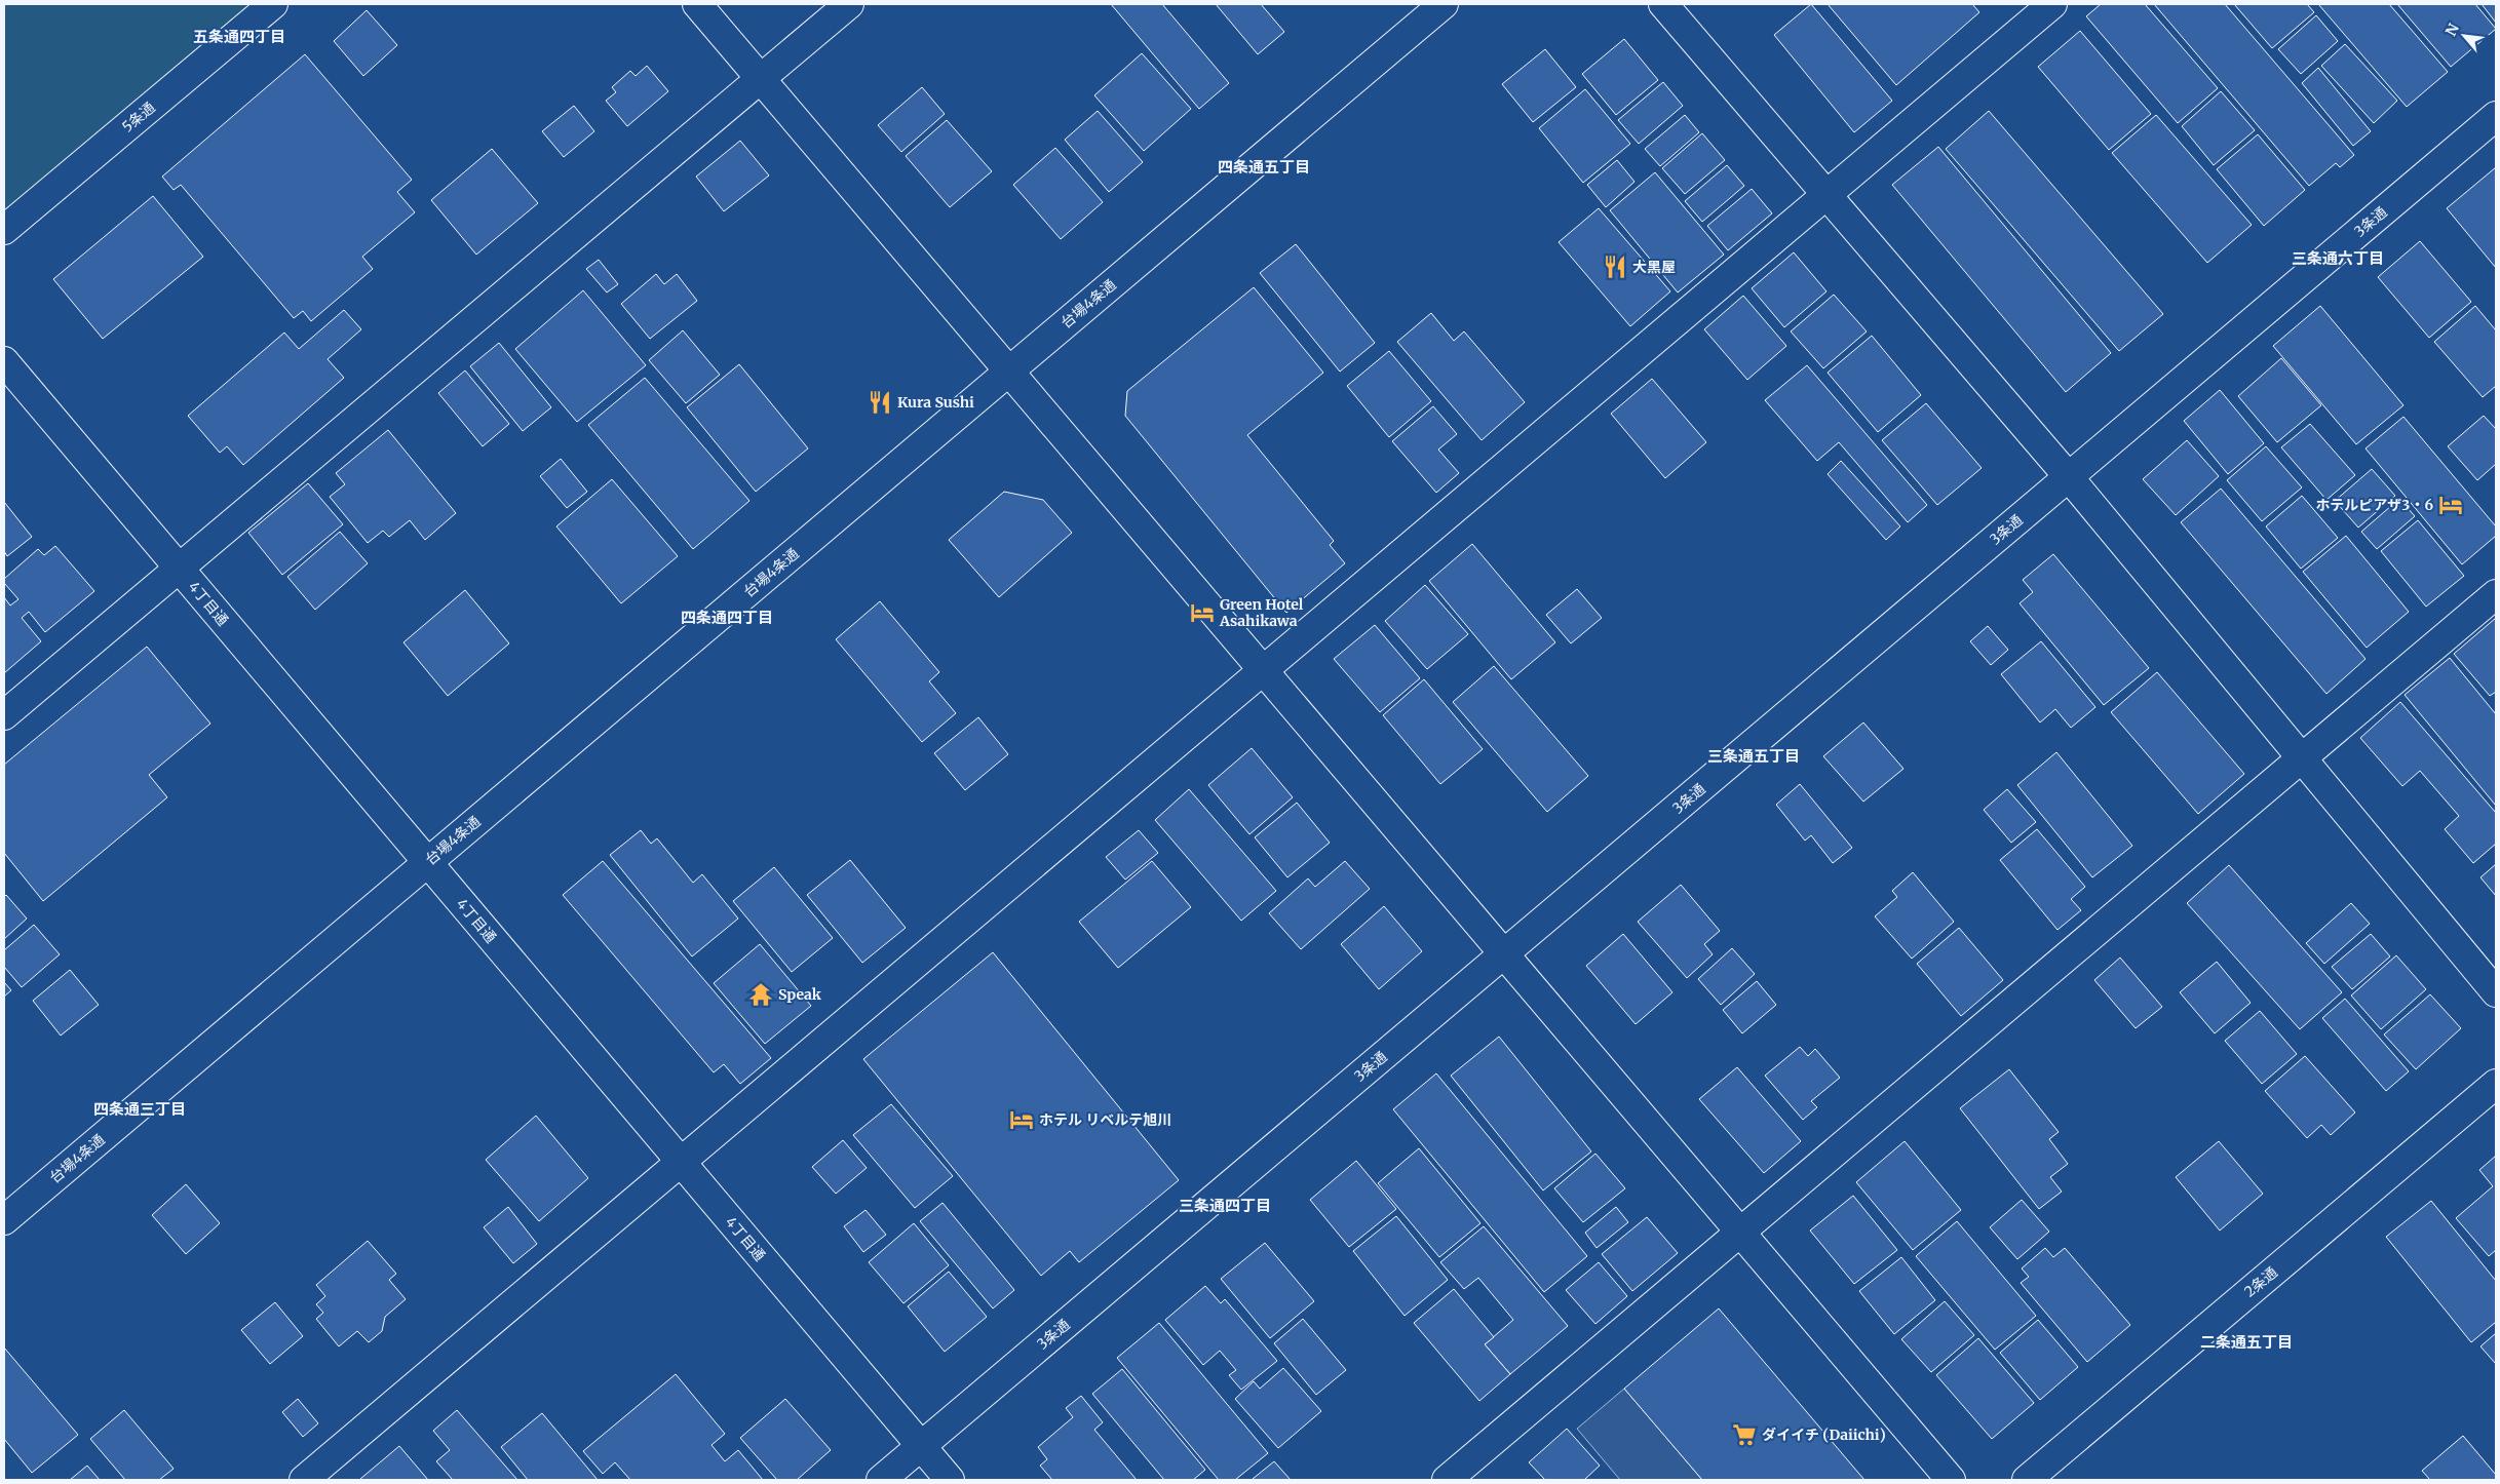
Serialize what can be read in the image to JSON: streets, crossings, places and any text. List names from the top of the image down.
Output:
{
  "streets": {
    "main road": [
      "5条通",
      "3条通",
      "台場4条通",
      "4丁目通",
      "2条通"
    ]
  },
  "crossings": [
    ["3条通", "4丁目通"],
    ["台場4条通", "4丁目通"]
  ],
  "districts": [
    "五条通四丁目",
    "四条通五丁目",
    "三条通六丁目",
    "四条通四丁目",
    "三条通五丁目",
    "四条通三丁目",
    "三条通四丁目",
    "二条通五丁目"
  ],
  "places": {
    "restaurant": ["大黑屋", "Kura Sushi"],
    "hotel": ["ホテルピアザ3・6", "Green Hotel Asahikawa", "ホテル リベルテ旭川"],
    "temple": ["Speak"],
    "supermarket": ["ダイイチ (Daiichi)"]
  },
  "north": "top left"
}
